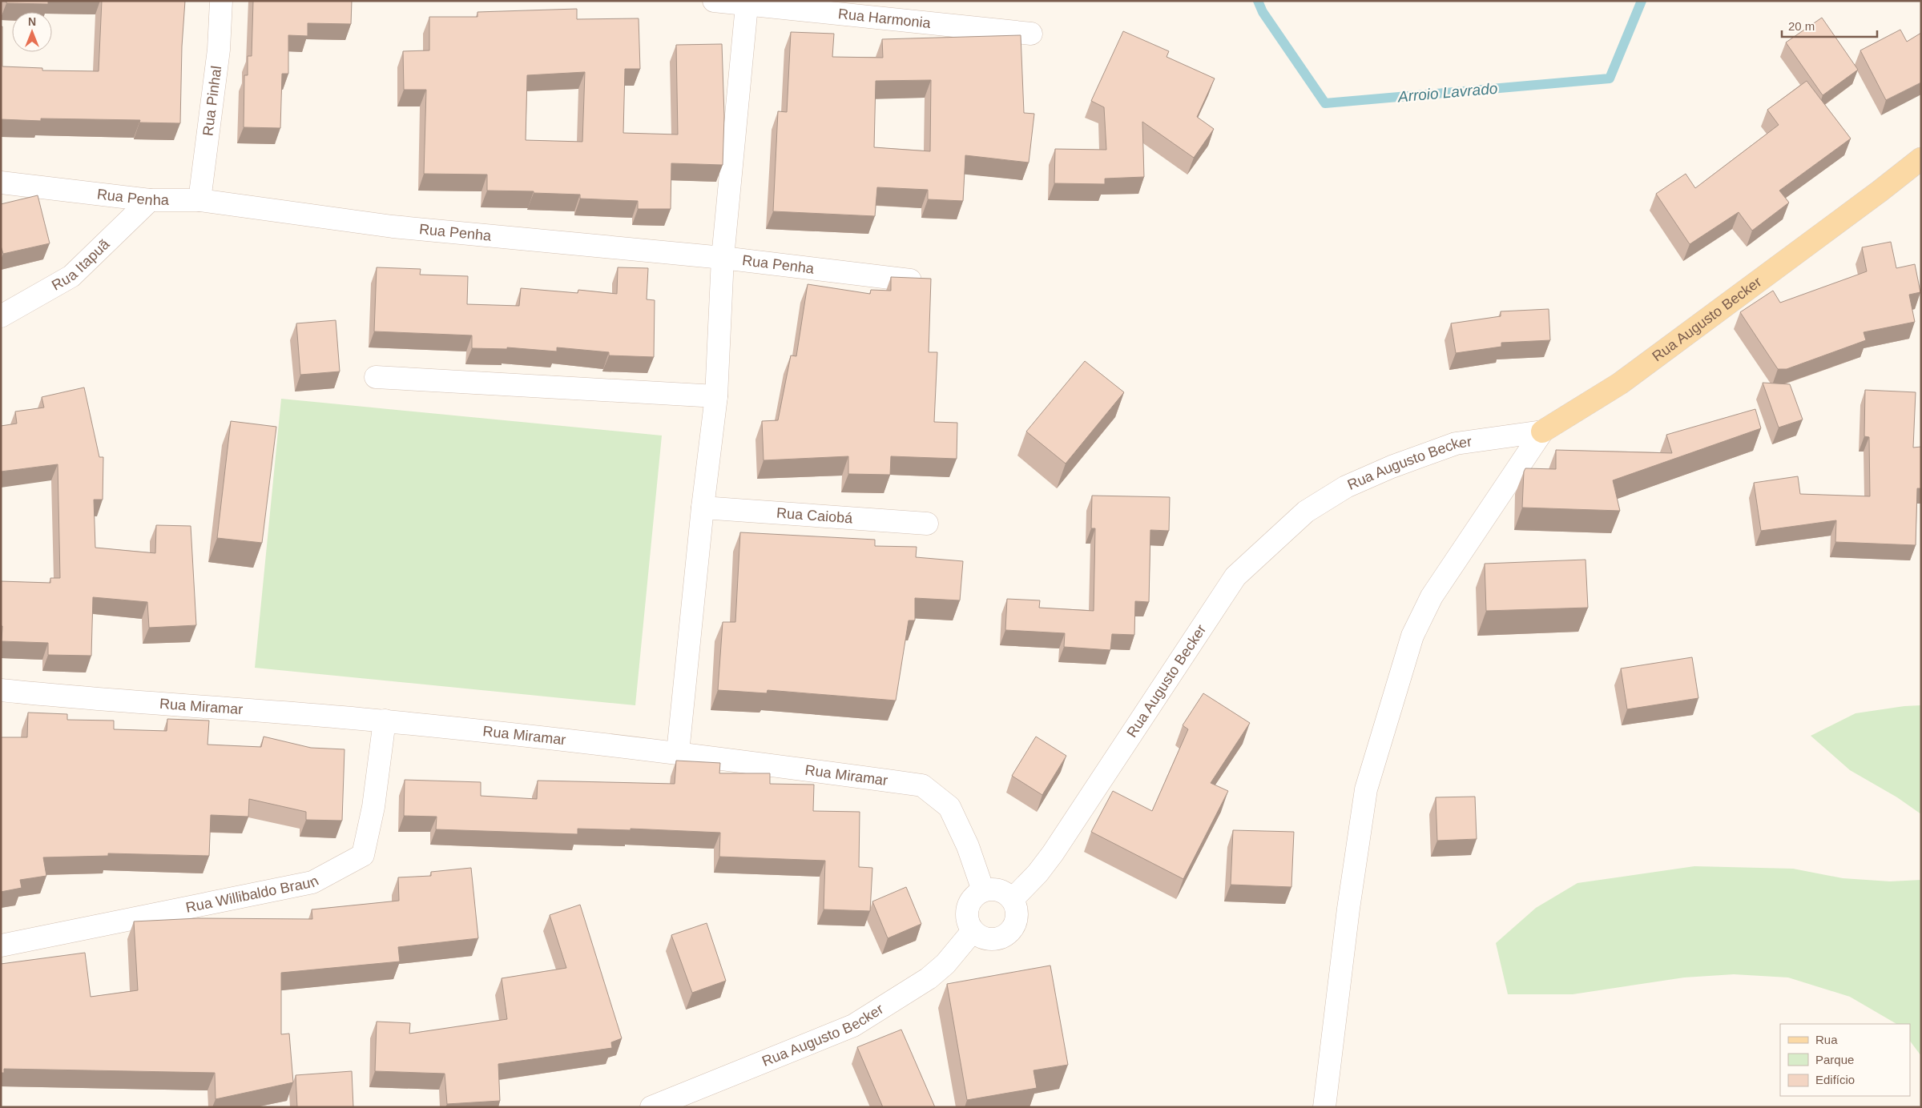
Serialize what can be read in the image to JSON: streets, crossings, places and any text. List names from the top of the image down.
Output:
{
  "streets": {
    "main road": ["Rua Augusto Becker"],
    "street": [
      "Rua Harmonia",
      "Rua Pinhal",
      "Rua Penha",
      "Rua Itapuã",
      "Rua Caiobá",
      "Rua Miramar",
      "Rua Willibaldo Braun"
    ]
  },
  "crossings": [
    ["Rua Pinhal", "Rua Penha"],
    ["Rua Penha", "Rua Itapuã"],
    ["Rua Augusto Becker", "Rua Miramar"],
    ["Rua Miramar", "Rua Willibaldo Braun"]
  ],
  "water": ["Arroio Lavrado"],
  "legend": ["Rua", "Parque", "Edifício"],
  "scale_bar": "20 m",
  "north": "top"
}
